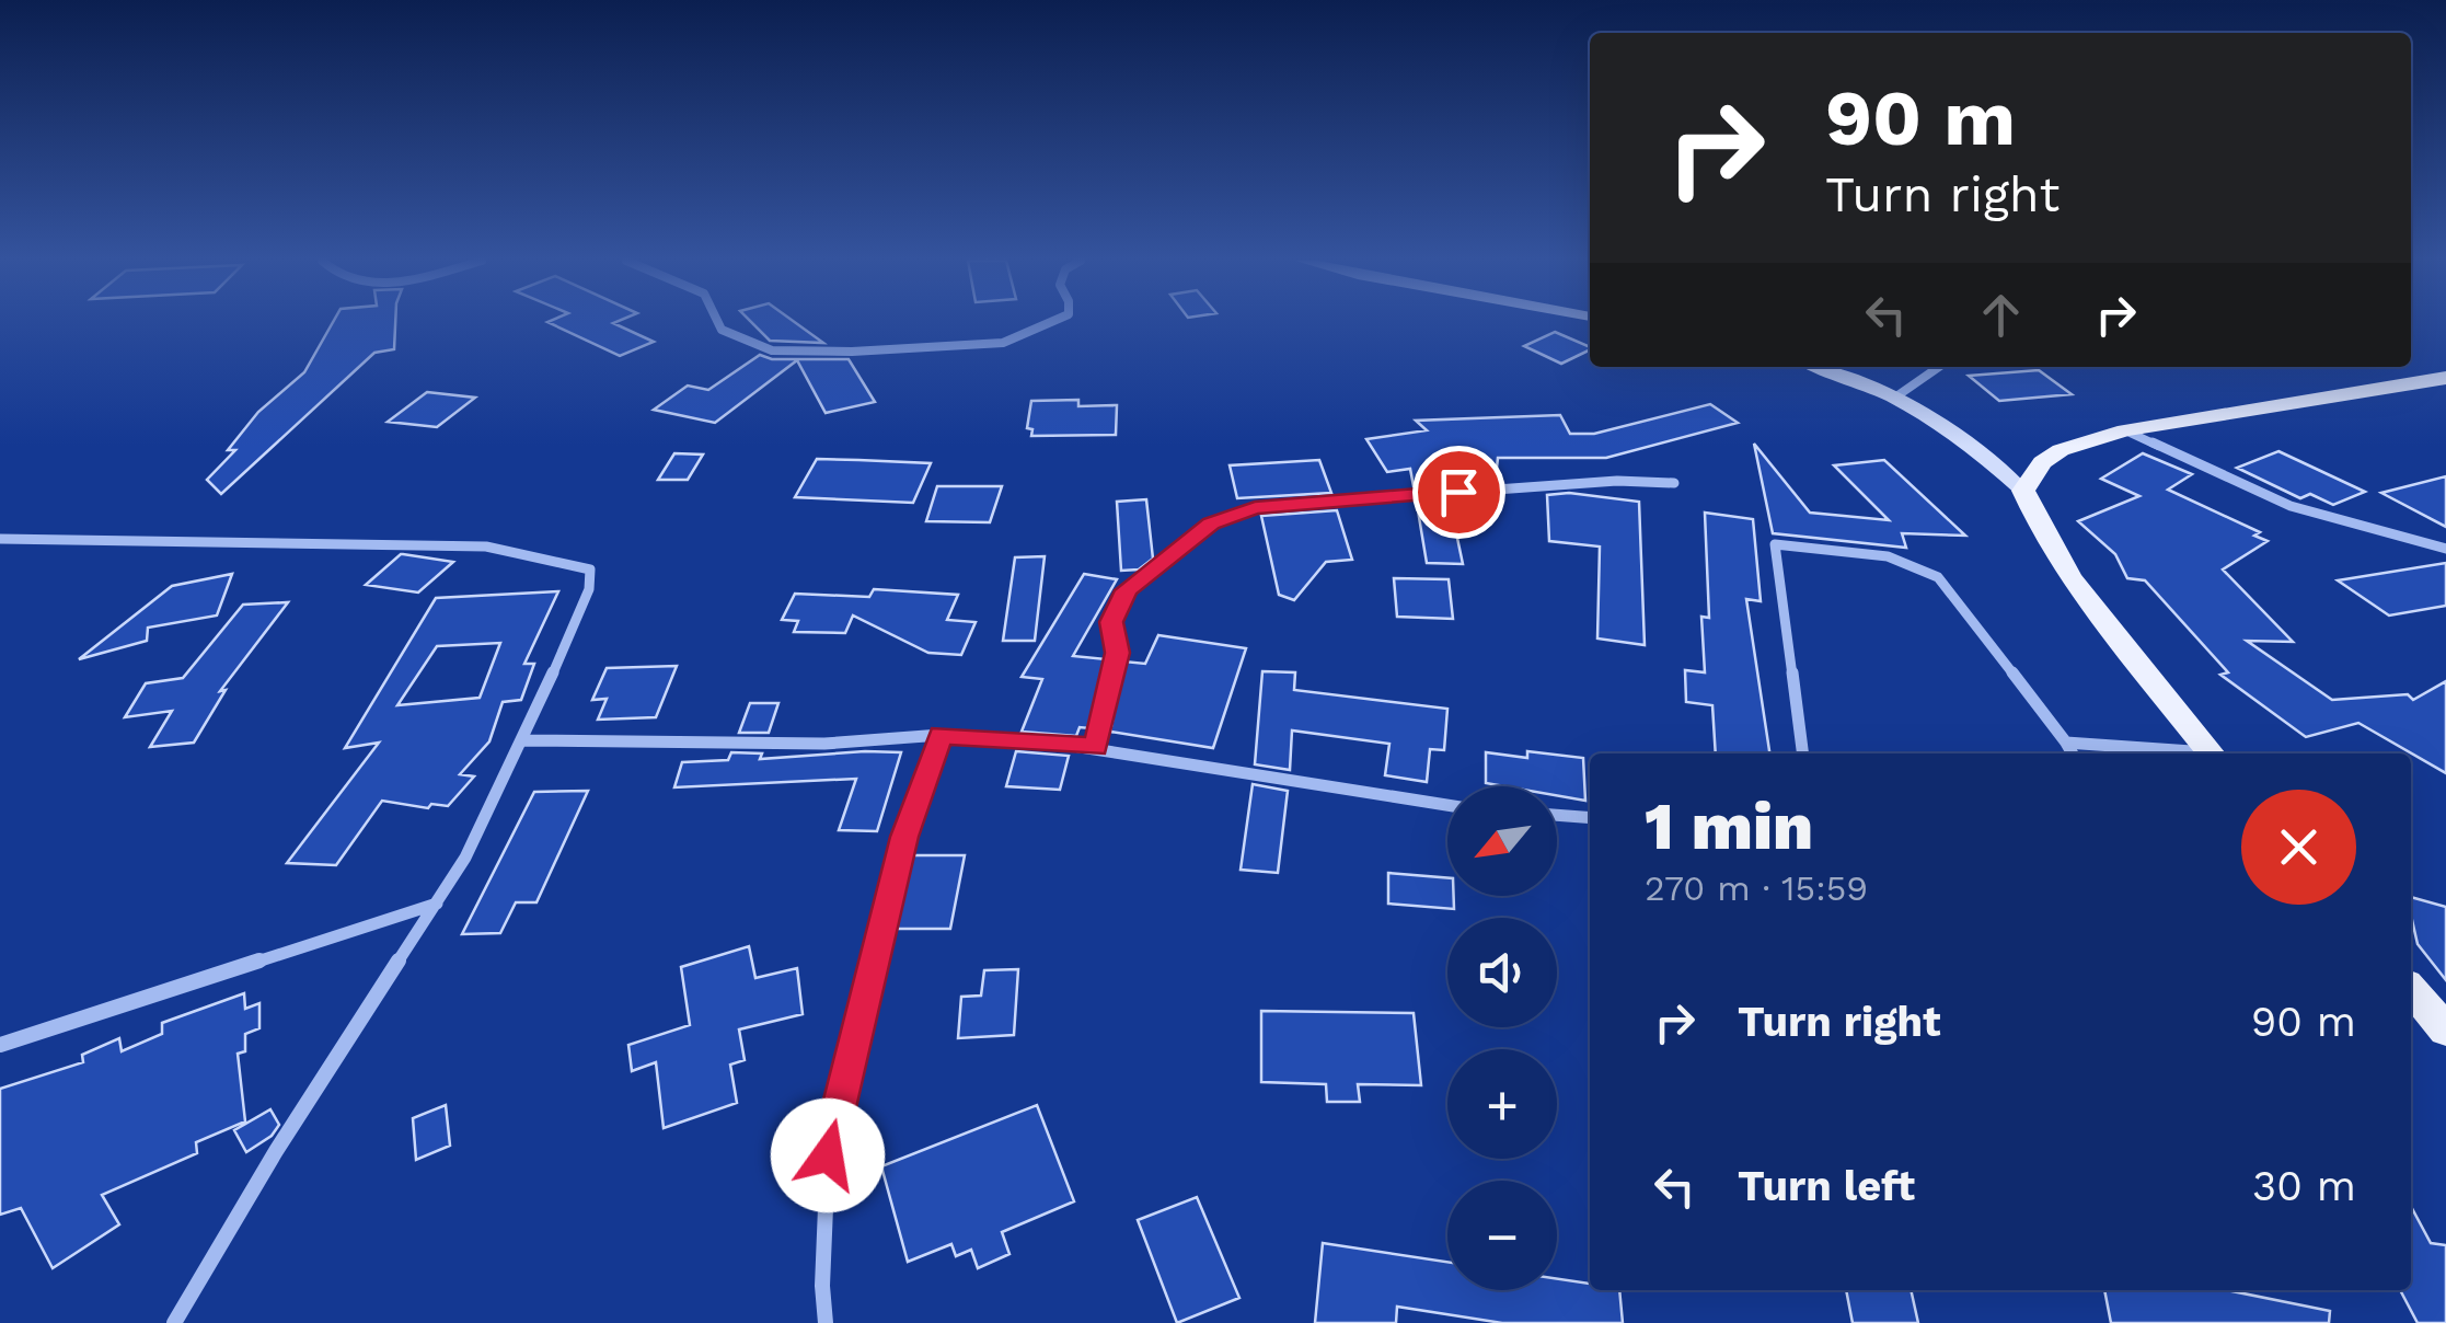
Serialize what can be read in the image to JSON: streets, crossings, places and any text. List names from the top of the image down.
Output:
{
  "north": "bottom left",
  "page": {
    "turn": ["90 m", "Turn right"],
    "heading": ["1 min", "270 m · 15:59"],
    "map_buttons": ["+", "−"],
    "list": [
      {
        "name": "Turn right",
        "value": "90 m"
      },
      {
        "name": "Turn left",
        "value": "30 m"
      }
    ]
  }
}
